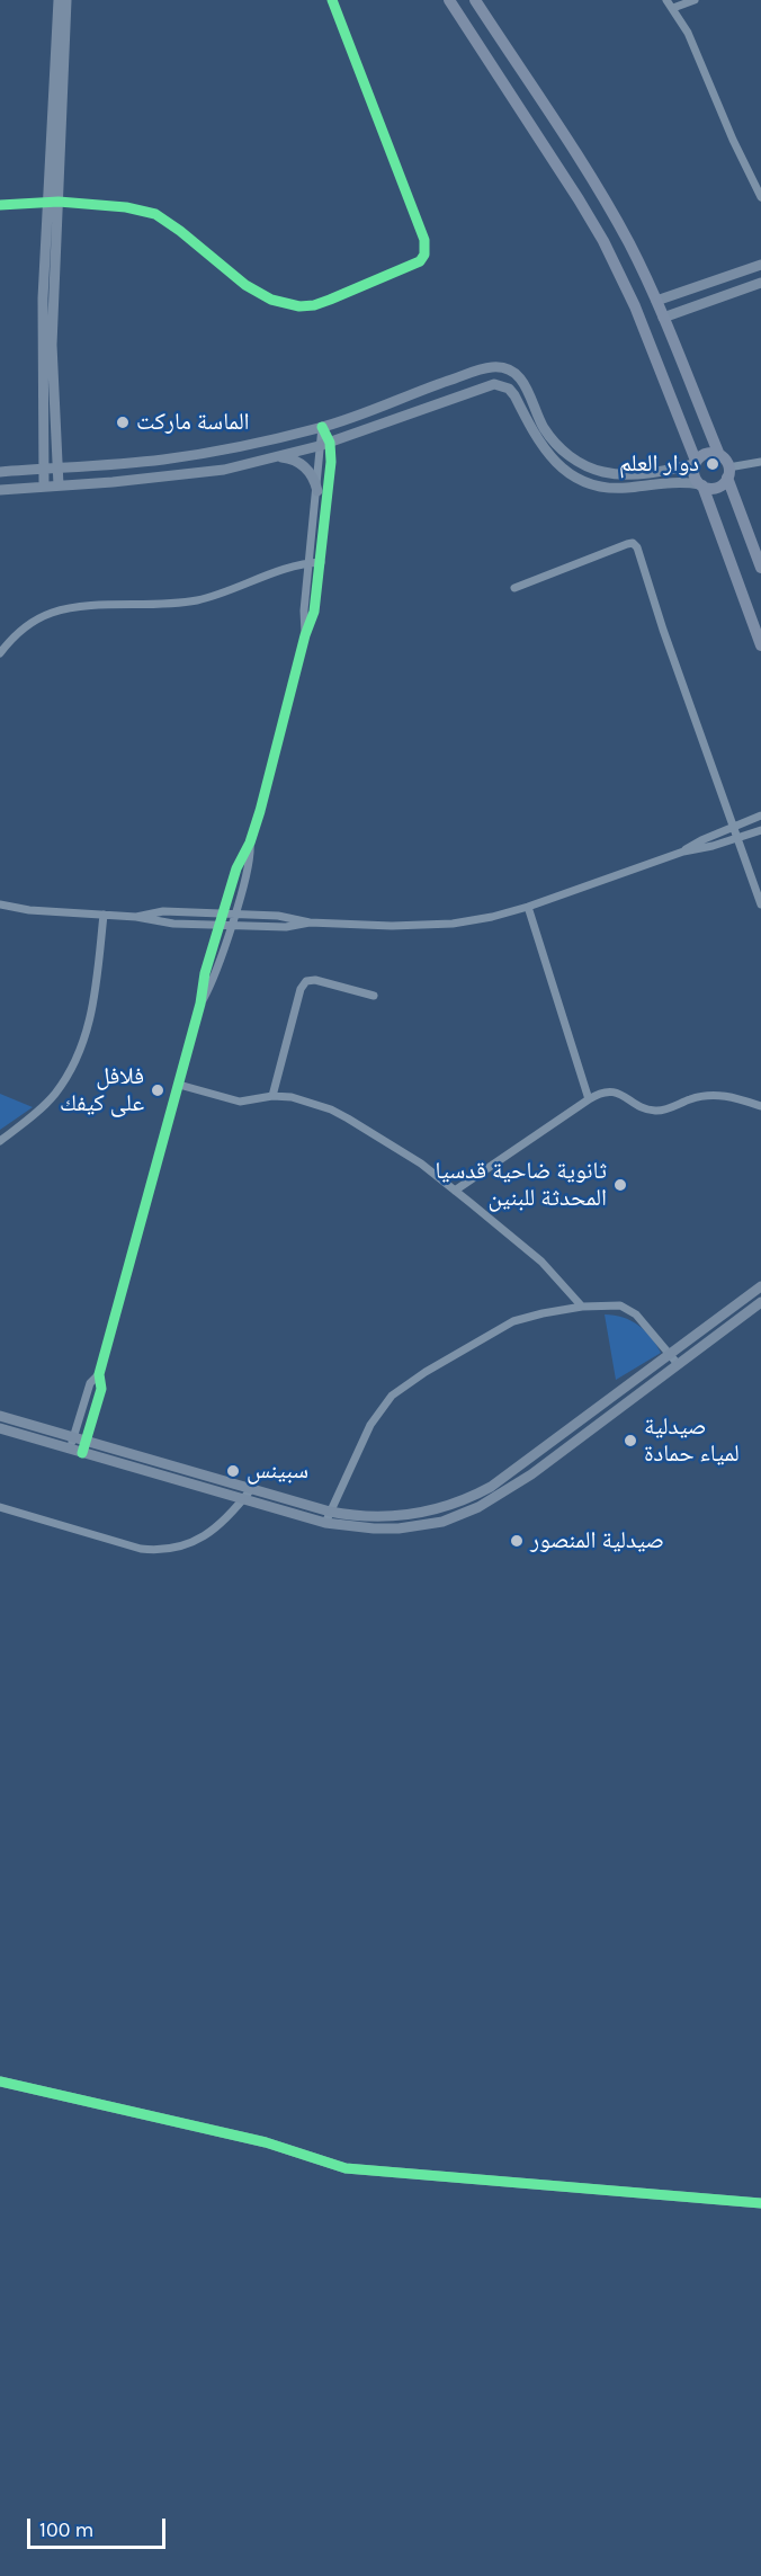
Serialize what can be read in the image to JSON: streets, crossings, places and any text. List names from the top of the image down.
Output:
{
  "places": [
    "الماسة ماركت",
    "دوار العلم",
    "فلافل على كيفك",
    "ثانوية ضاحية قدسيا المحدثة للبنين",
    "صيدلية لمياء حمادة",
    "سبينس",
    "صيدلية المنصور"
  ],
  "scale_bar": "100 m"
}
